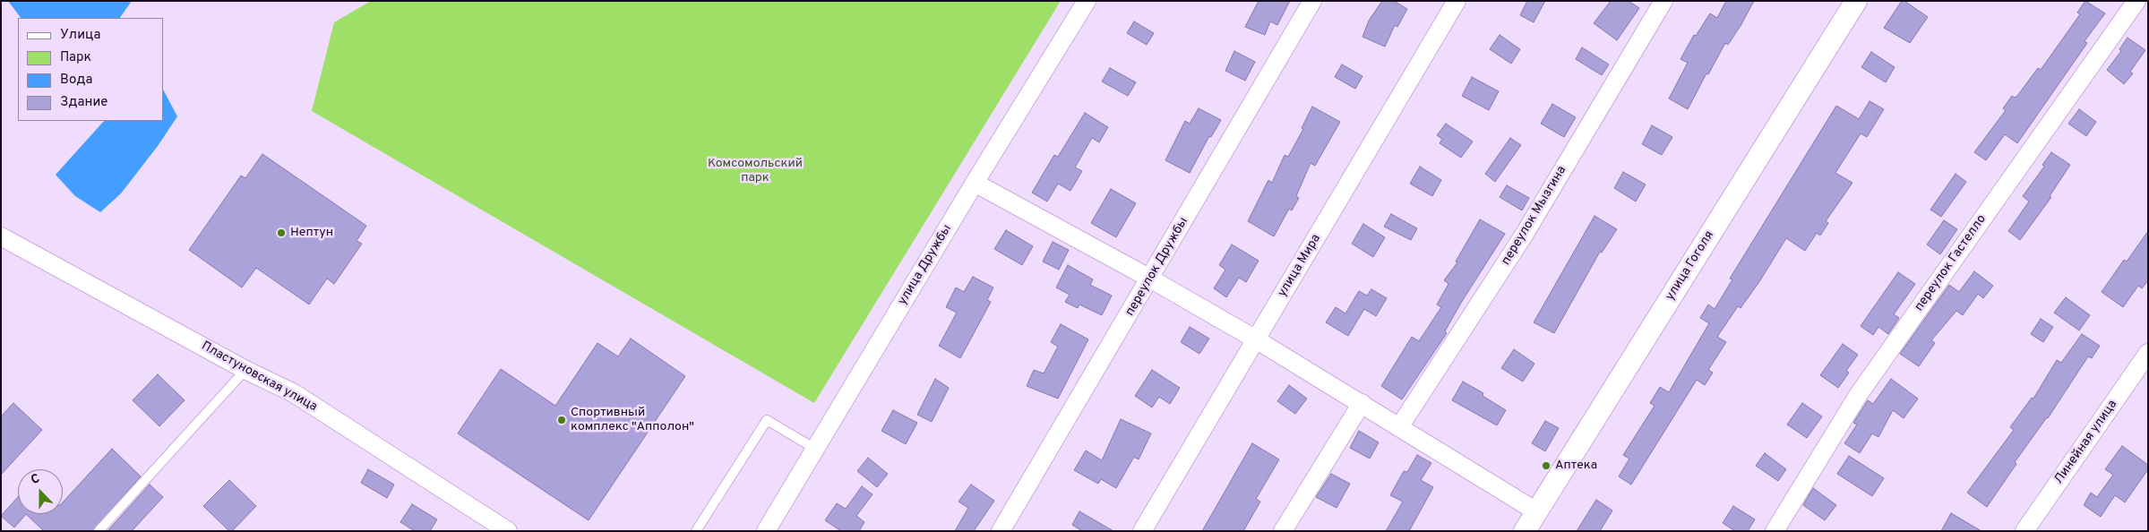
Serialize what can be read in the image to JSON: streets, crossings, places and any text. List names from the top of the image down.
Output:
{
  "streets": {
    "street": [
      "переулок Мызгина",
      "переулок Гастелло",
      "улица Дружбы",
      "улица Мира",
      "улица Гоголя",
      "переулок Дружбы",
      "Пластуновская улица",
      "Линейная улица"
    ]
  },
  "parks": ["Комсомольский парк"],
  "places": ["Нептун", "Спортивный комплекс \"Апполон\"", "Аптека"],
  "legend": [
    "Улица",
    "Парк",
    "Вода",
    "Здание"
  ],
  "north": "top"
}
